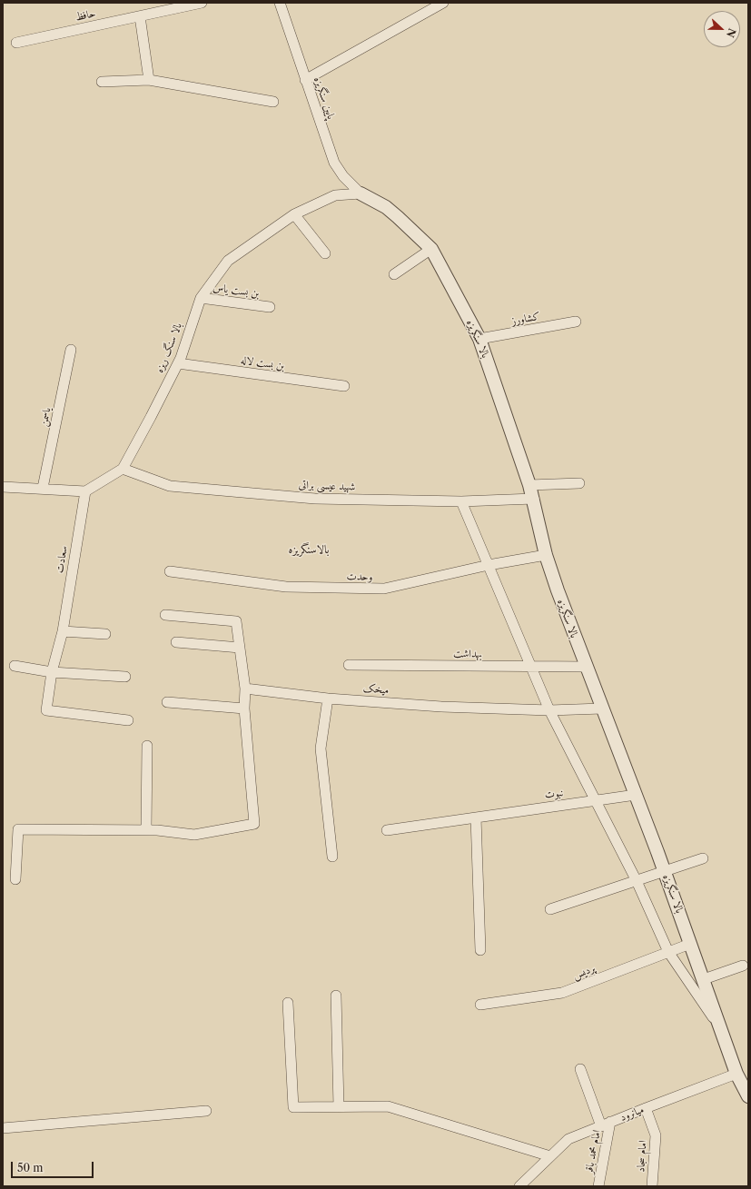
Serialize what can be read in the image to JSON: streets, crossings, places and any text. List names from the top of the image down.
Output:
{
  "streets": {
    "street": [
      "حافظ",
      "پایین سنگریزه",
      "بن بست یاس",
      "کشاورز",
      "بالا سنگریزه",
      "بالا سنگ ریزه",
      "بن بست لاله",
      "یاسمن",
      "شهید عیسی براتی",
      "سعادت",
      "وحدت",
      "بهداشت",
      "میخک",
      "نبوت",
      "پردیس",
      "میانرود",
      "امام محمد باقر",
      "امام سجاد"
    ]
  },
  "crossings": [
    ["پایین سنگریزه", "بالا سنگریزه"],
    ["پایین سنگریزه", "بالا سنگ ریزه"],
    ["بن بست یاس", "بالا سنگ ریزه"],
    ["کشاورز", "بالا سنگریزه"],
    ["بالا سنگریزه", "بالا سنگ ریزه"],
    ["بالا سنگریزه", "شهید عیسی براتی"],
    ["بالا سنگریزه", "وحدت"],
    ["بالا سنگریزه", "بهداشت"],
    ["بالا سنگریزه", "میخک"],
    ["بالا سنگریزه", "نبوت"],
    ["بالا سنگریزه", "پردیس"],
    ["بالا سنگریزه", "میانرود"],
    ["بالا سنگ ریزه", "بن بست لاله"],
    ["بالا سنگ ریزه", "شهید عیسی براتی"],
    ["میانرود", "امام محمد باقر"],
    ["میانرود", "امام سجاد"]
  ],
  "districts": ["بالاسنگریزه"],
  "scale_bar": "50 m",
  "north": "right"
}
